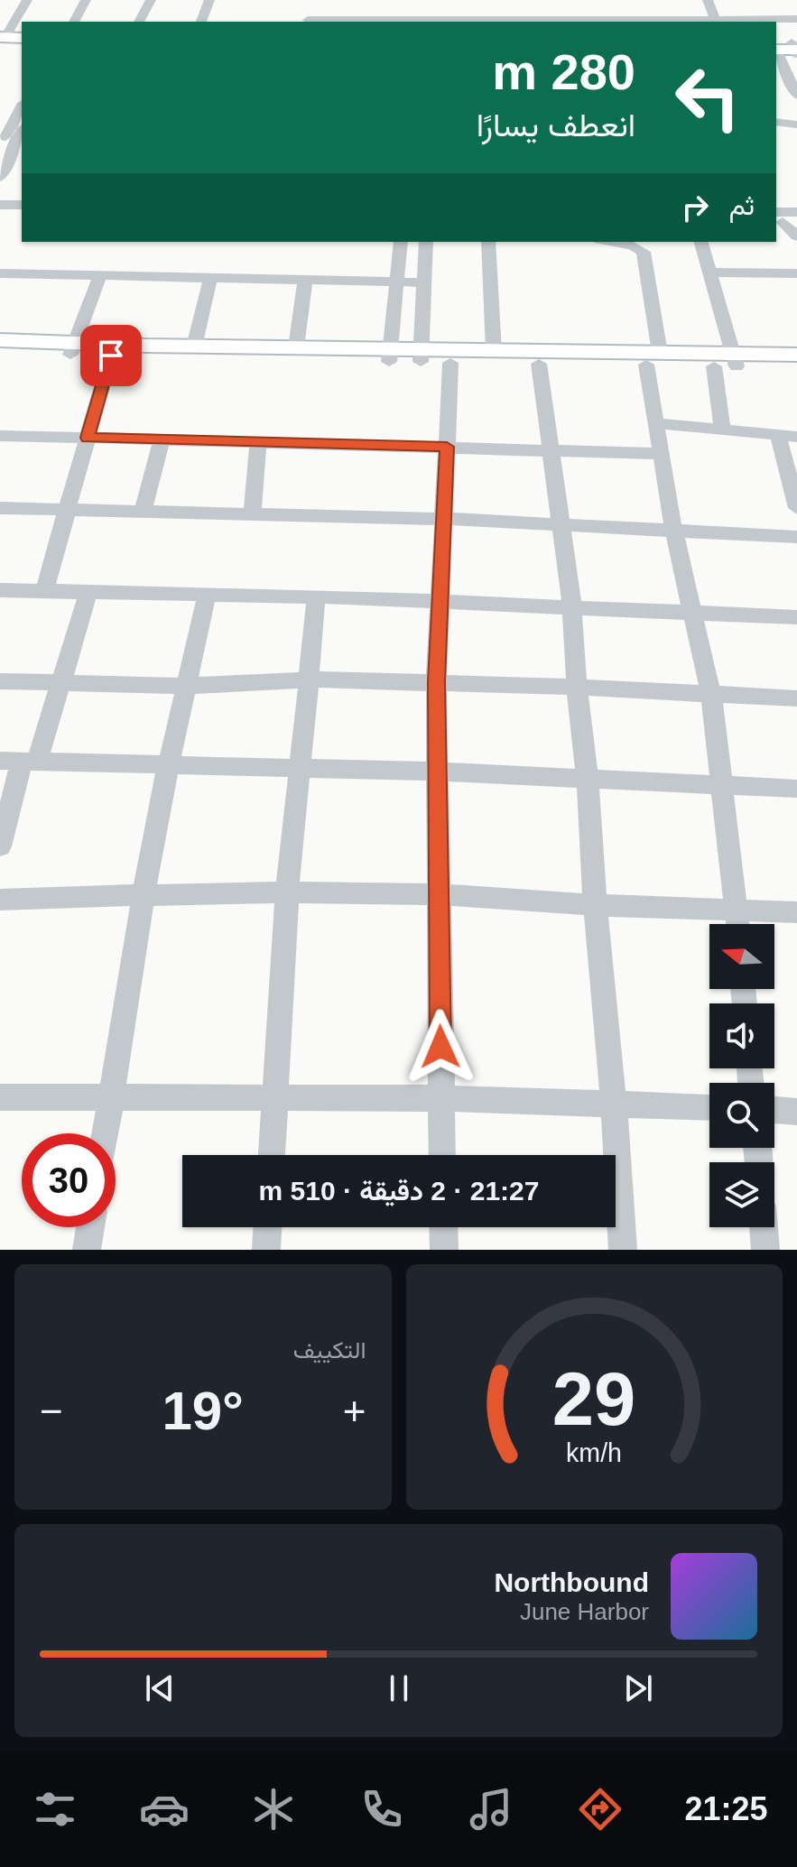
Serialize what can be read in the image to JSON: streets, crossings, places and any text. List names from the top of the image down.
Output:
{
  "north": "left",
  "page": {
    "turn": ["280 m", "انعطف يسارًا"],
    "then": "ثم",
    "limit": "30",
    "trip": "21:27 · 2 دقيقة · 510 m",
    "tile": "التكييف",
    "heat": ["−", "19°", "+"],
    "song": ["Northbound", "June Harbor"],
    "tabs": "21:25",
    "gauge": ["29", "km/h"]
  }
}
